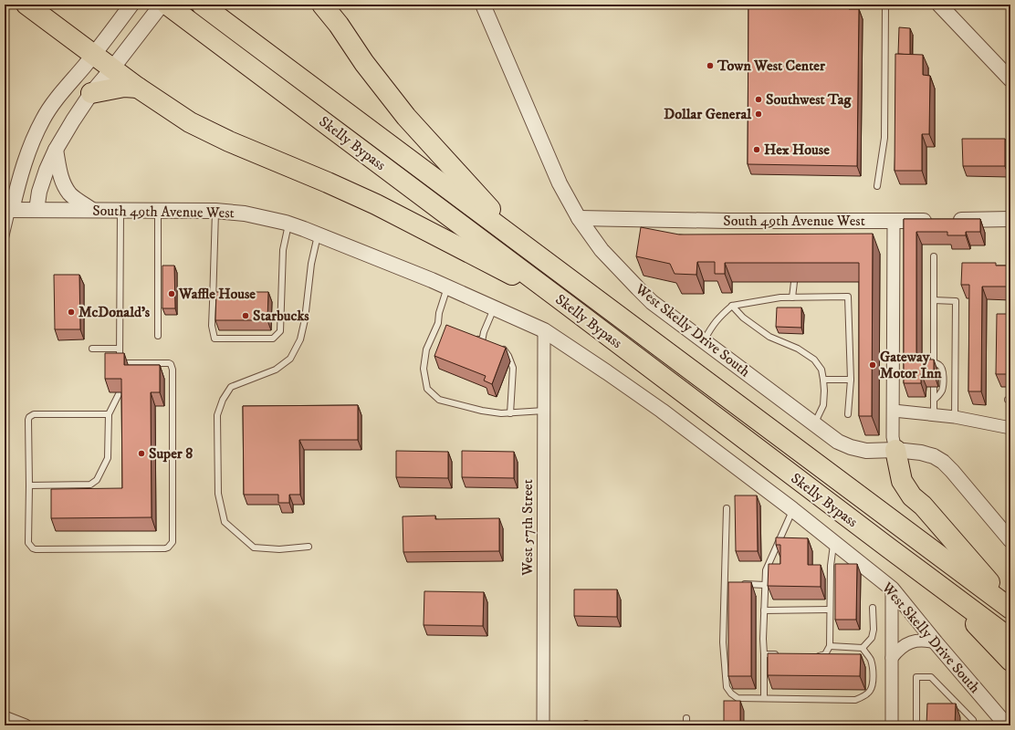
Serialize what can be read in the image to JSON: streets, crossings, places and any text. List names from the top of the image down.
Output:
{
  "streets": {
    "highway": ["Skelly Bypass"],
    "street": ["South 49th Avenue West", "West Skelly Drive South", "West 57th Street"]
  },
  "crossings": [
    ["South 49th Avenue West", "West Skelly Drive South"],
    ["West Skelly Drive South", "West 57th Street"]
  ],
  "places": [
    "Town West Center",
    "Southwest Tag",
    "Dollar General",
    "Hex House",
    "Waffle House",
    "McDonald's",
    "Starbucks",
    "Gateway Motor Inn",
    "Super 8"
  ]
}
